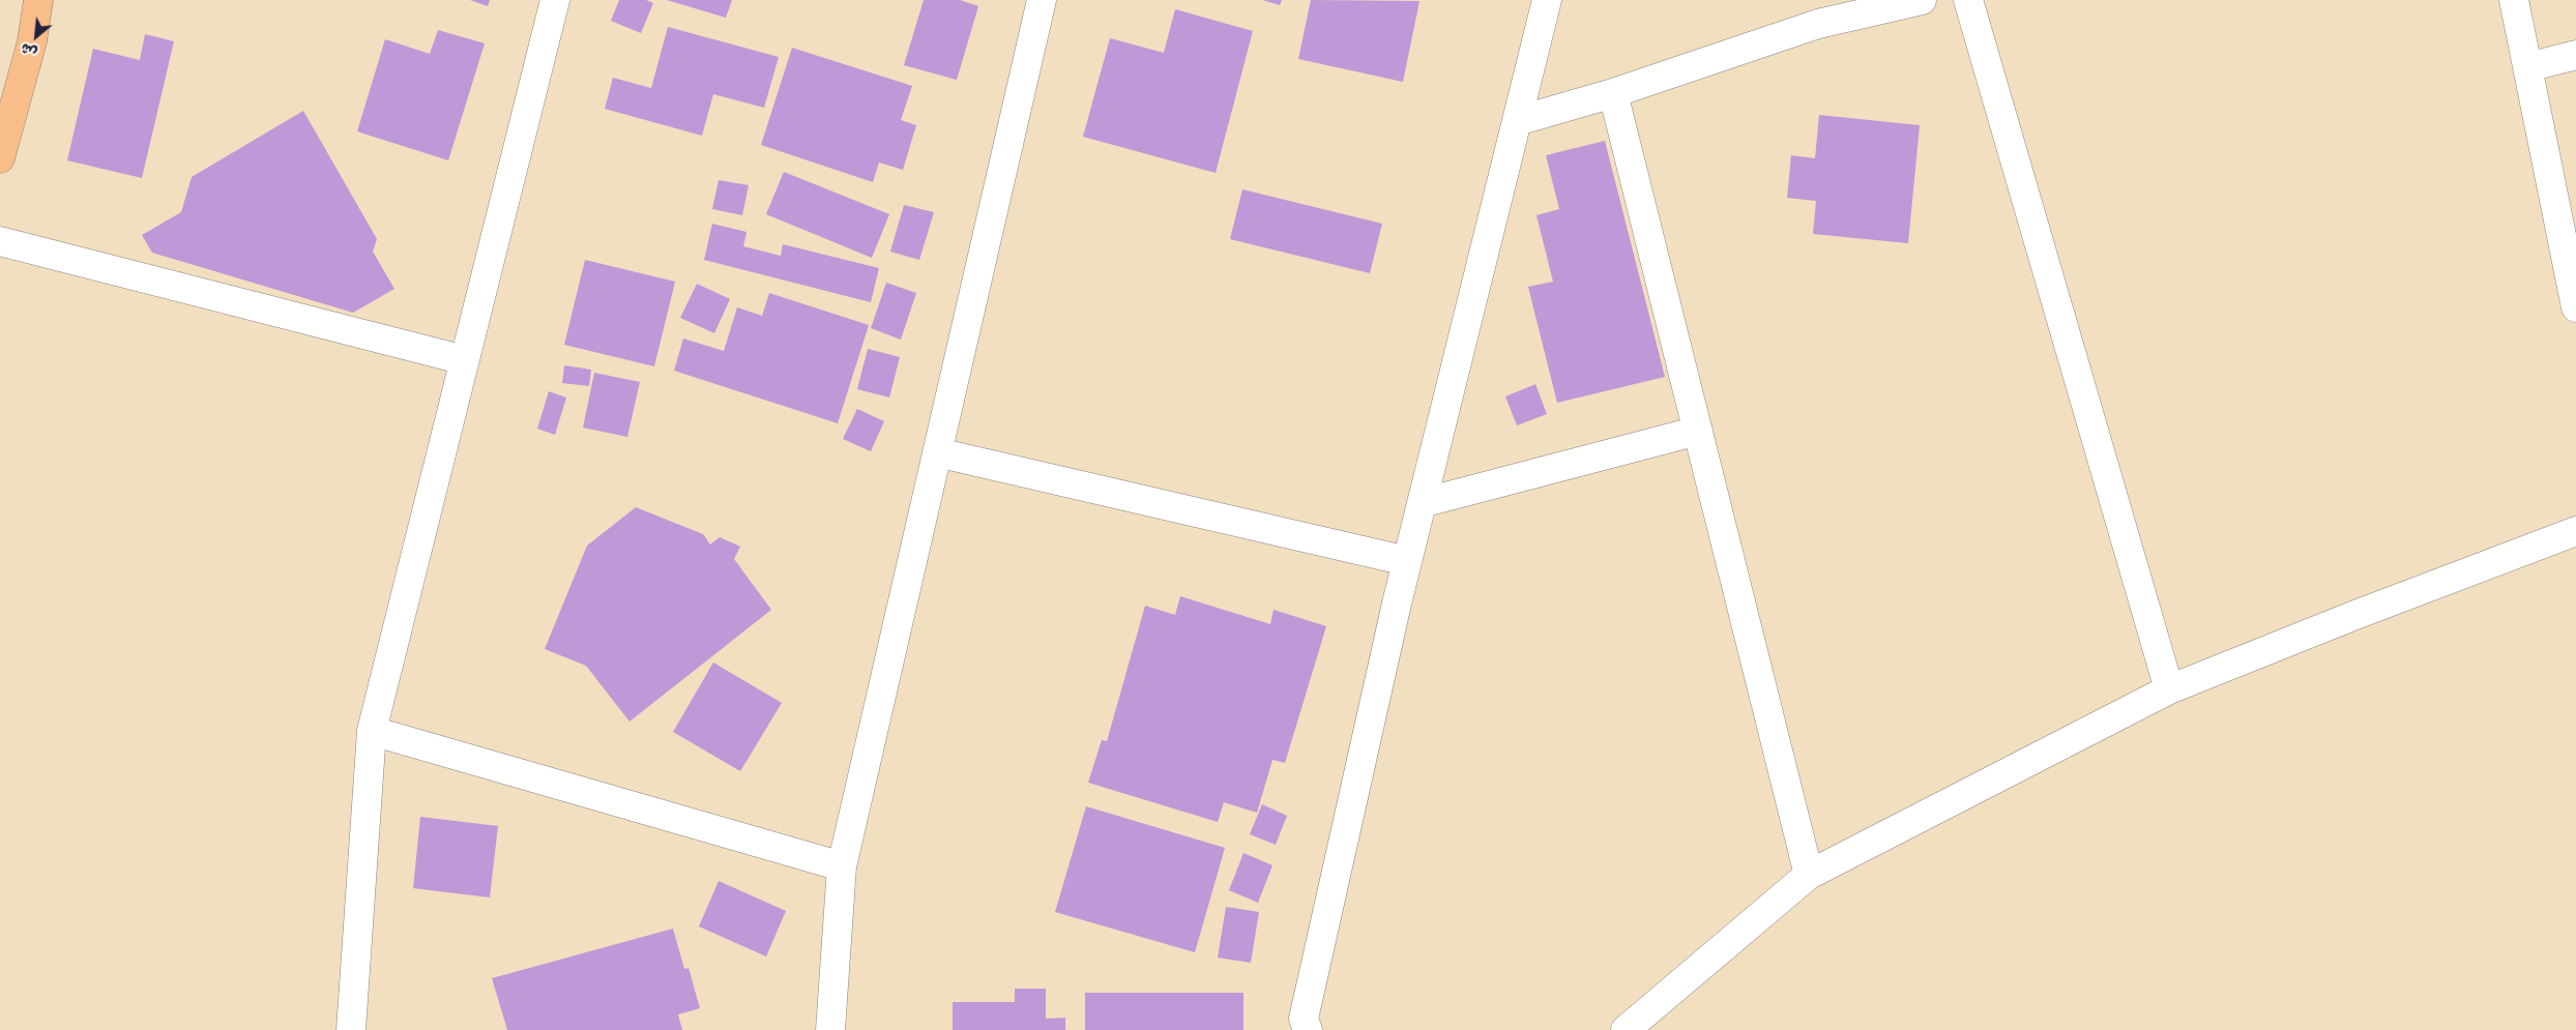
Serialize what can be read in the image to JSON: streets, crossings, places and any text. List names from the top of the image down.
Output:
{
  "north": "bottom left"
}
